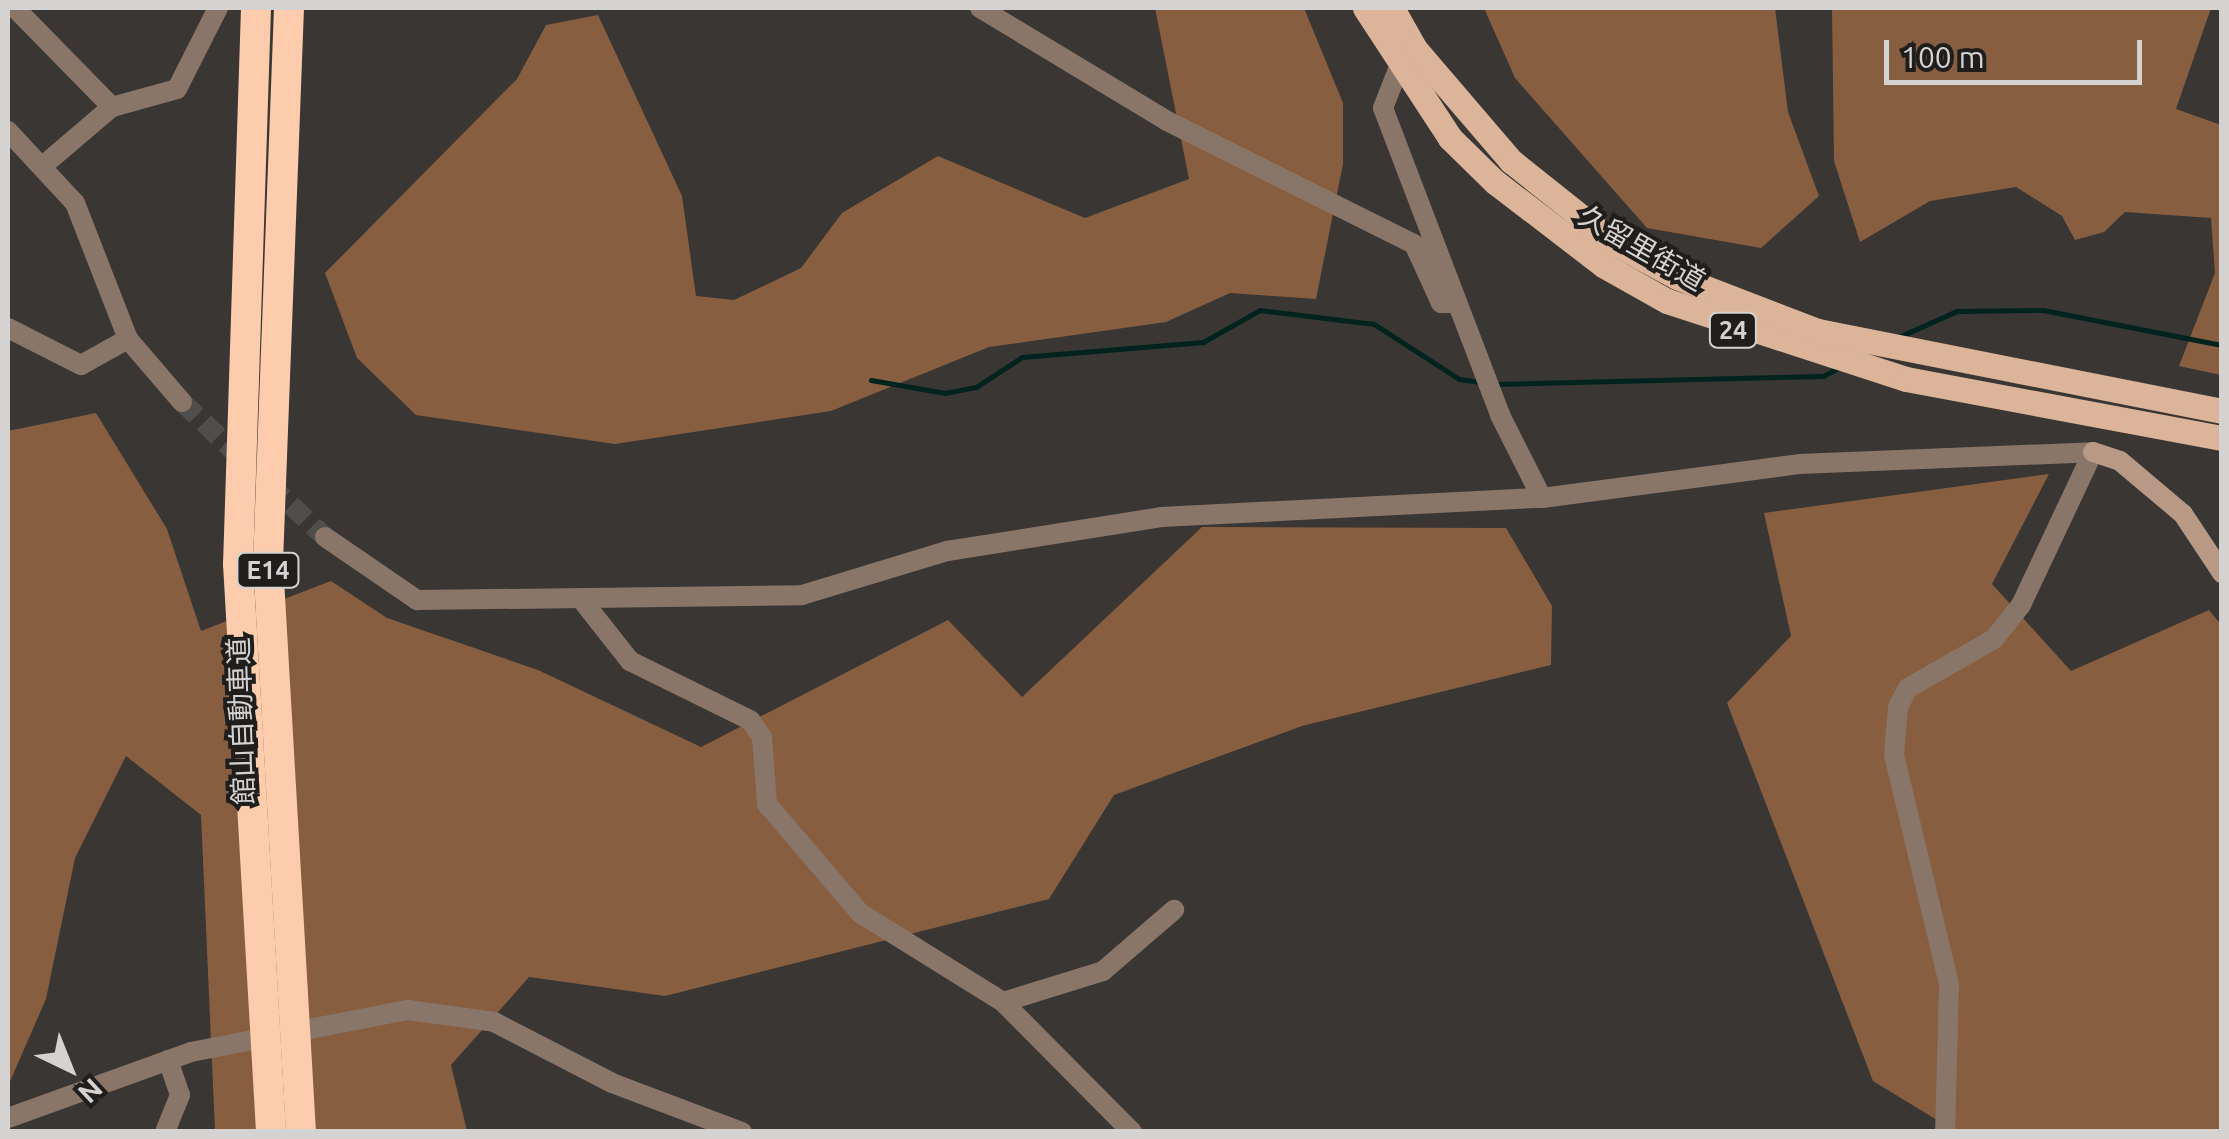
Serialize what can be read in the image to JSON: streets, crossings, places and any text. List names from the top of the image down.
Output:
{
  "streets": {
    "highway": ["E14", "館山自動車道"],
    "main road": ["久留里街道", "24"]
  },
  "scale_bar": "100 m",
  "north": "bottom right"
}
